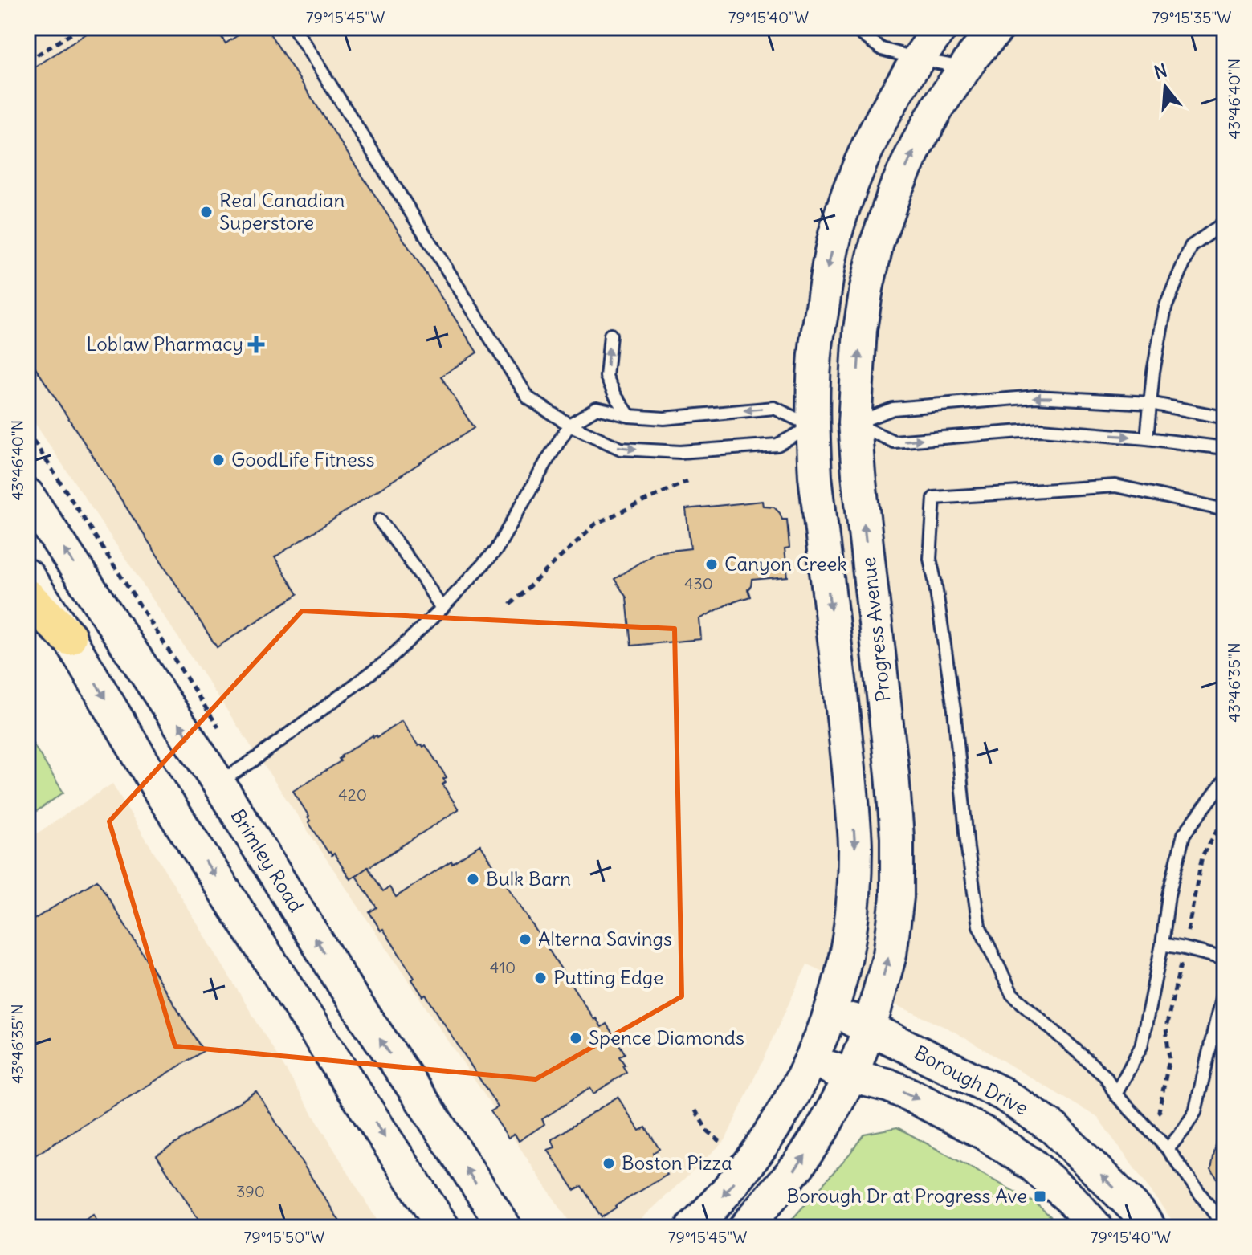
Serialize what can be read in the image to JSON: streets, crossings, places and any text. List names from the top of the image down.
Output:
{
  "streets": {
    "main road": ["Progress Avenue", "Brimley Road", "Borough Drive"]
  },
  "crossings": [
    ["Progress Avenue", "Borough Drive"]
  ],
  "places": {
    "other": [
      "Real Canadian Superstore",
      "GoodLife Fitness",
      "Canyon Creek",
      "Bulk Barn",
      "Alterna Savings",
      "Putting Edge",
      "Spence Diamonds",
      "Boston Pizza"
    ],
    "health": ["Loblaw Pharmacy"],
    "transit": ["Borough Dr at Progress Ave"]
  },
  "house_numbers": [
    "430",
    "420",
    "410",
    "390"
  ],
  "north": "top",
  "coordinates": [
    "79°15'45\"W",
    "79°15'40\"W",
    "79°15'35\"W",
    "43°46'40\"N",
    "43°46'35\"N",
    "79°15'50\"W"
  ]
}
